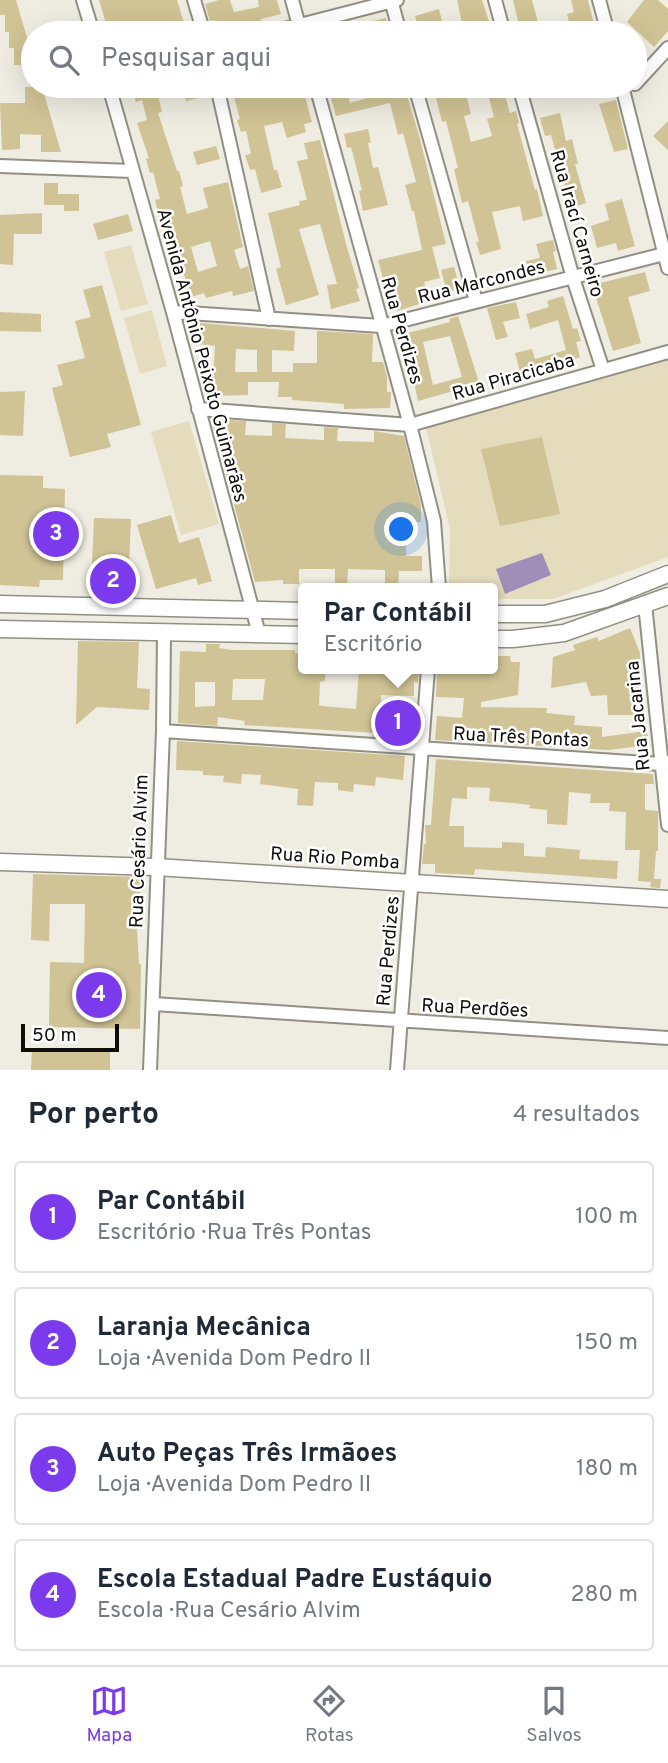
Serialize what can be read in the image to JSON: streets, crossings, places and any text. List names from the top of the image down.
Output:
{
  "streets": {
    "main road": ["Rua Rio Pomba"],
    "street": [
      "Rua Irací Carneiro",
      "Rua Marcondes",
      "Rua Perdizes",
      "Avenida Antônio Peixoto Guimarães",
      "Rua Piracicaba",
      "Rua Jacarina",
      "Rua Três Pontas",
      "Rua Cesário Alvim",
      "Rua Perdões"
    ]
  },
  "crossings": [
    ["Rua Irací Carneiro", "Rua Marcondes"],
    ["Rua Irací Carneiro", "Rua Piracicaba"],
    ["Rua Marcondes", "Rua Perdizes"],
    ["Rua Marcondes", "Avenida Antônio Peixoto Guimarães"],
    ["Rua Perdizes", "Rua Piracicaba"],
    ["Rua Perdizes", "Rua Três Pontas"],
    ["Rua Perdizes", "Rua Rio Pomba"],
    ["Rua Perdizes", "Rua Perdões"],
    ["Avenida Antônio Peixoto Guimarães", "Rua Piracicaba"],
    ["Rua Jacarina", "Rua Três Pontas"],
    ["Rua Três Pontas", "Rua Cesário Alvim"],
    ["Rua Cesário Alvim", "Rua Rio Pomba"],
    ["Rua Cesário Alvim", "Rua Perdões"]
  ],
  "scale_bar": "50 m",
  "page": {
    "search": "Pesquisar aqui",
    "pins": [
      "3",
      "2",
      "1",
      "4"
    ],
    "popup": ["Par Contábil", "Escritório"],
    "scale": "50 m",
    "heading": ["Por perto", "4 resultados"],
    "list": [
      {
        "mark": "1",
        "name": "Par Contábil",
        "note": "Escritório · Rua Três Pontas",
        "value": "100 m"
      },
      {
        "mark": "2",
        "name": "Laranja Mecânica",
        "note": "Loja · Avenida Dom Pedro II",
        "value": "150 m"
      },
      {
        "mark": "3",
        "name": "Auto Peças Três Irmãoes",
        "note": "Loja · Avenida Dom Pedro II",
        "value": "180 m"
      },
      {
        "mark": "4",
        "name": "Escola Estadual Padre Eustáquio",
        "note": "Escola · Rua Cesário Alvim",
        "value": "280 m"
      }
    ],
    "nav": ["Mapa", "Rotas", "Salvos"]
  }
}
